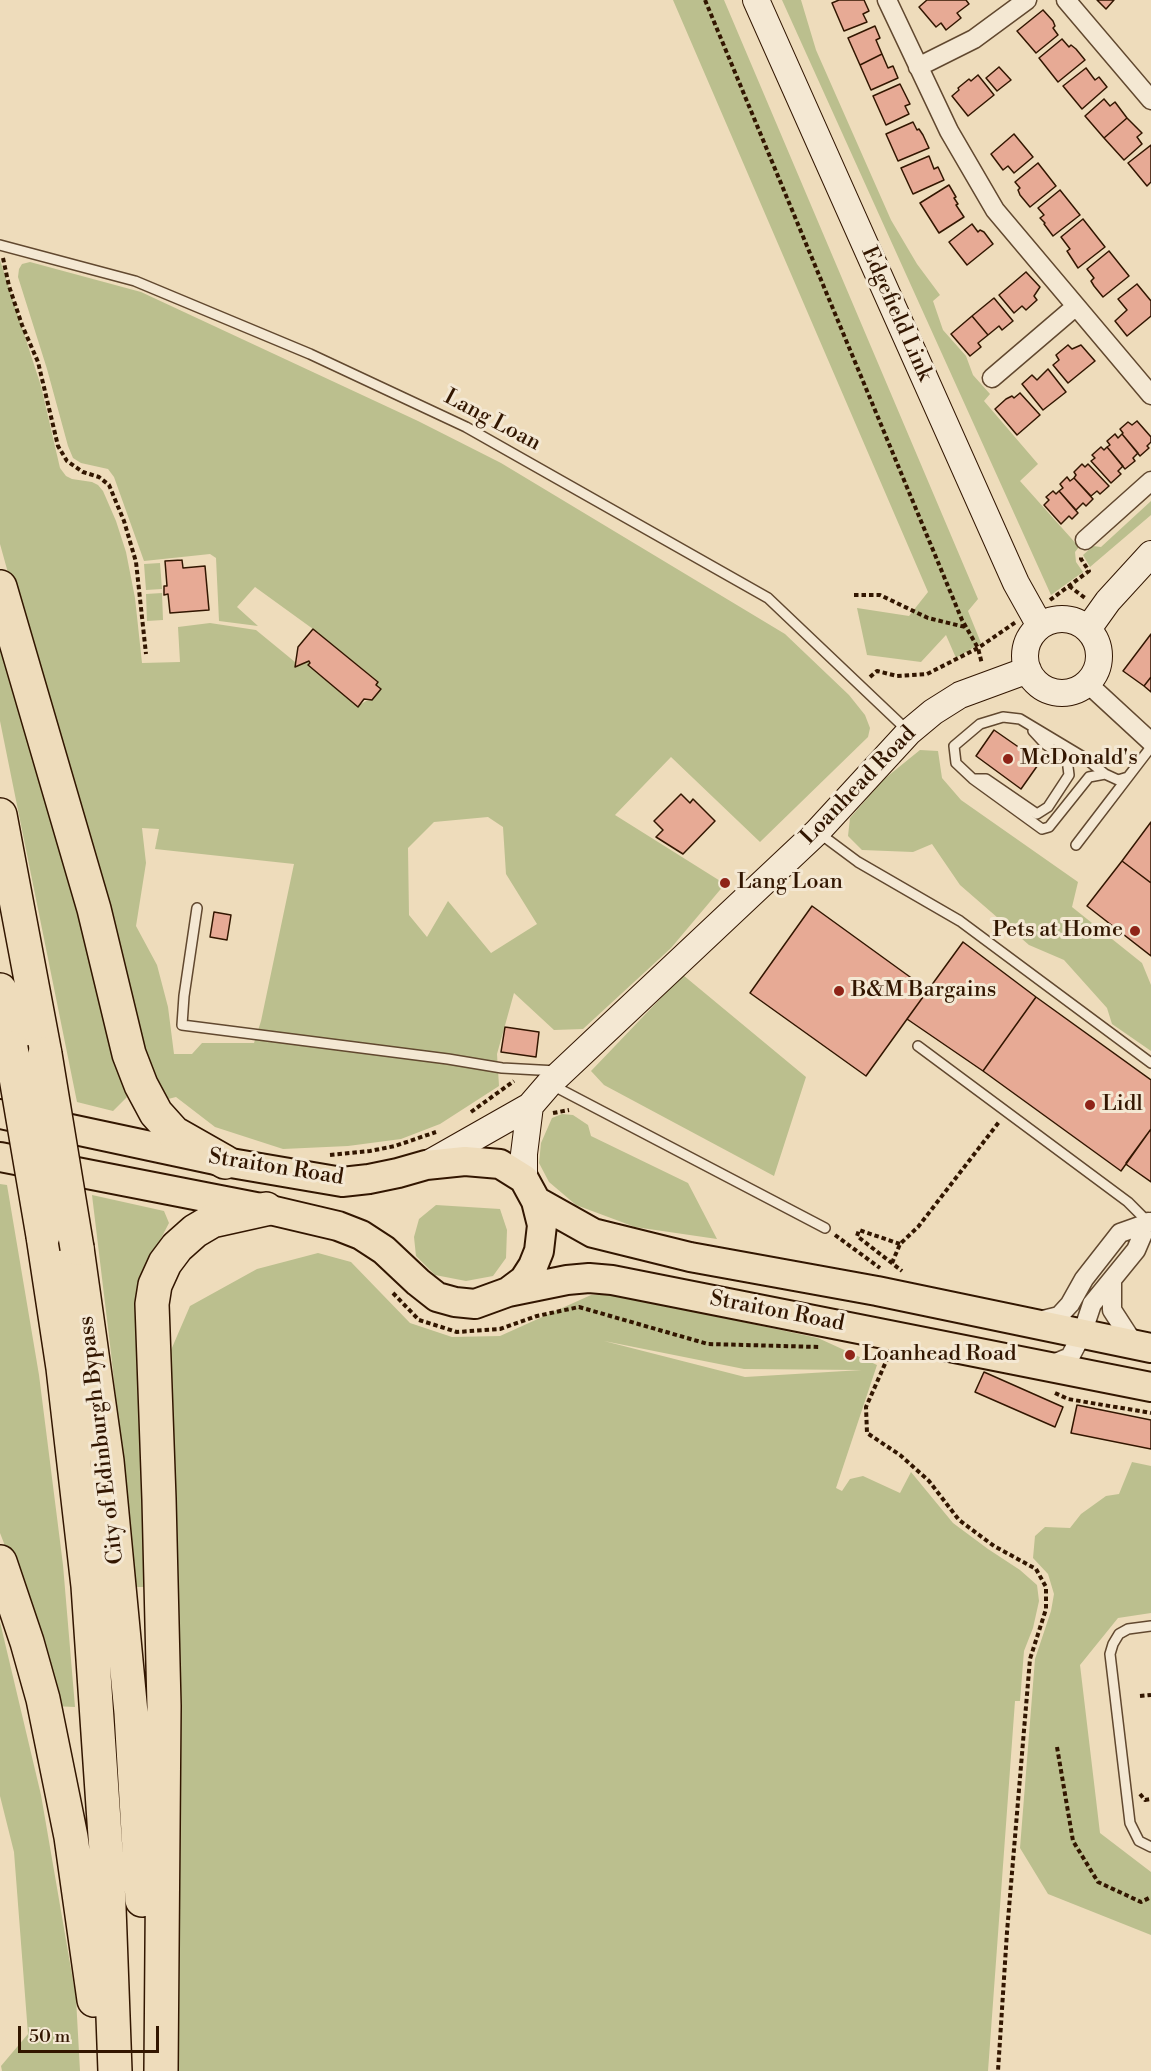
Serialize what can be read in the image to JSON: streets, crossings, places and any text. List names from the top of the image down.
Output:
{
  "streets": {
    "highway": ["City of Edinburgh Bypass"],
    "main road": ["Edgefield Link", "Loanhead Road", "Straiton Road"],
    "lane": ["Lang Loan"]
  },
  "crossings": [
    ["Edgefield Link", "Loanhead Road"],
    ["Lang Loan", "Loanhead Road"],
    ["Loanhead Road", "Straiton Road"]
  ],
  "places": [
    "McDonald's",
    "Lang Loan",
    "Pets at Home",
    "B&M Bargains",
    "Lidl",
    "Loanhead Road"
  ],
  "scale_bar": "50 m"
}
